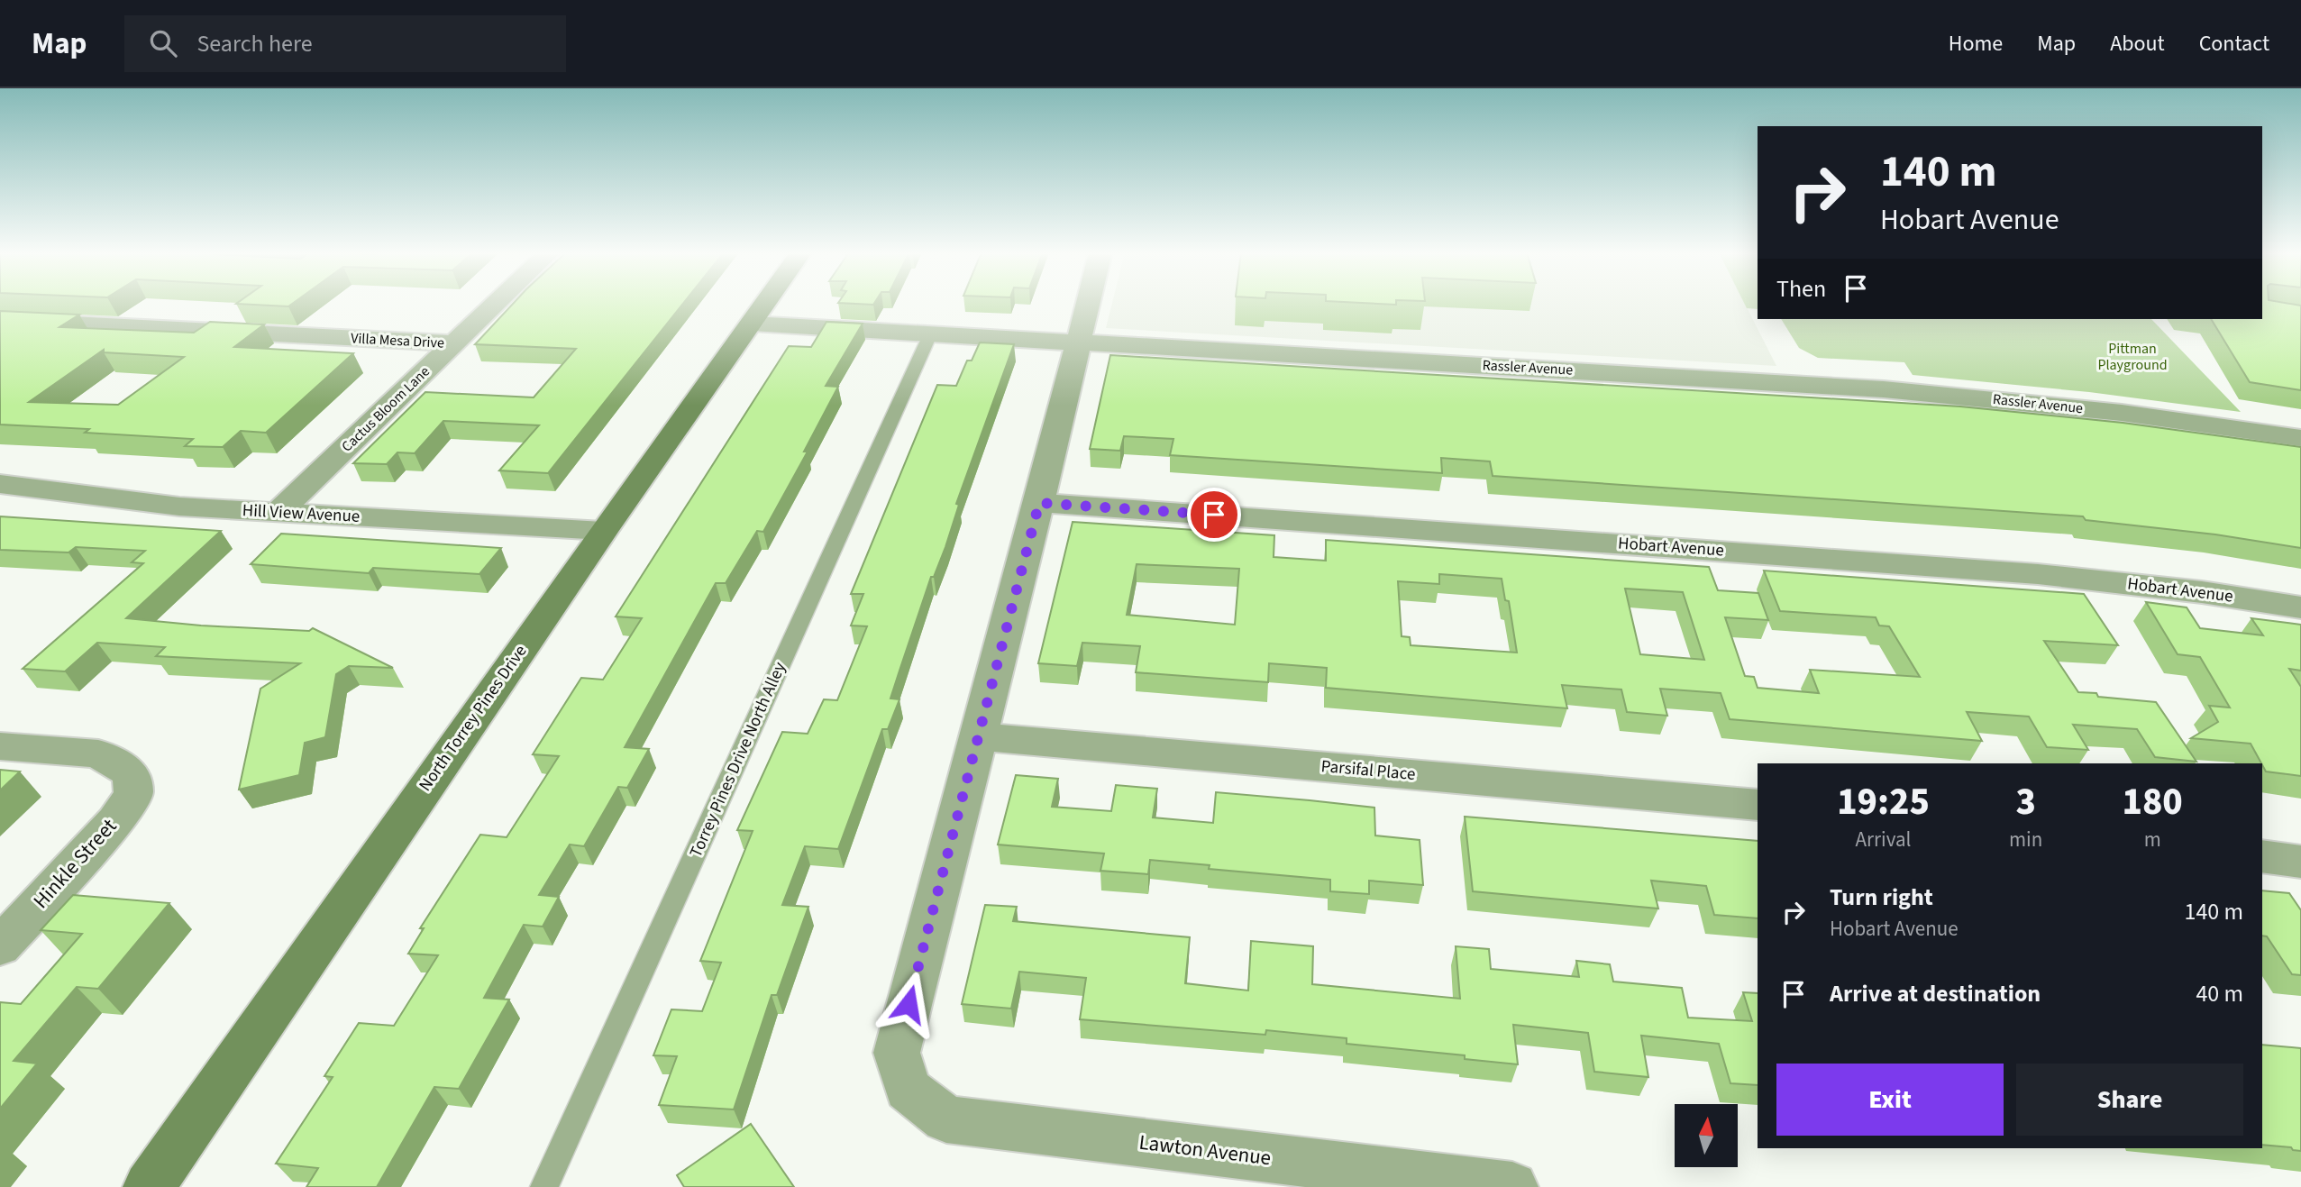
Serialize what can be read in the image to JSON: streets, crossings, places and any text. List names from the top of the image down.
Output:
{
  "streets": {
    "main road": ["North Torrey Pines Drive"],
    "street": [
      "Villa Mesa Drive",
      "Rassler Avenue",
      "Cactus Bloom Lane",
      "Hill View Avenue",
      "Hobart Avenue",
      "Parsifal Place",
      "Hinkle Street",
      "Lawton Avenue"
    ],
    "lane": ["Torrey Pines Drive North Alley"]
  },
  "crossings": [
    ["Villa Mesa Drive", "Cactus Bloom Lane"],
    ["Rassler Avenue", "North Torrey Pines Drive"],
    ["Rassler Avenue", "Torrey Pines Drive North Alley"],
    ["Cactus Bloom Lane", "Hill View Avenue"],
    ["Hill View Avenue", "North Torrey Pines Drive"],
    ["Parsifal Place", "Lawton Avenue"]
  ],
  "parks": ["Pittman Playground"],
  "north": "top",
  "page": {
    "header": "Map",
    "search": "Search here",
    "nav": [
      "Home",
      "Map",
      "About",
      "Contact"
    ],
    "turn": ["140 m", "Hobart Avenue"],
    "then": "Then",
    "eta": [
      "19:25",
      "Arrival",
      "3",
      "min",
      "180",
      "m"
    ],
    "list": [
      {
        "name": "Turn right",
        "note": "Hobart Avenue",
        "value": "140 m"
      },
      {
        "name": "Arrive at destination",
        "value": "40 m"
      }
    ],
    "buttons": ["Exit", "Share"]
  }
}
